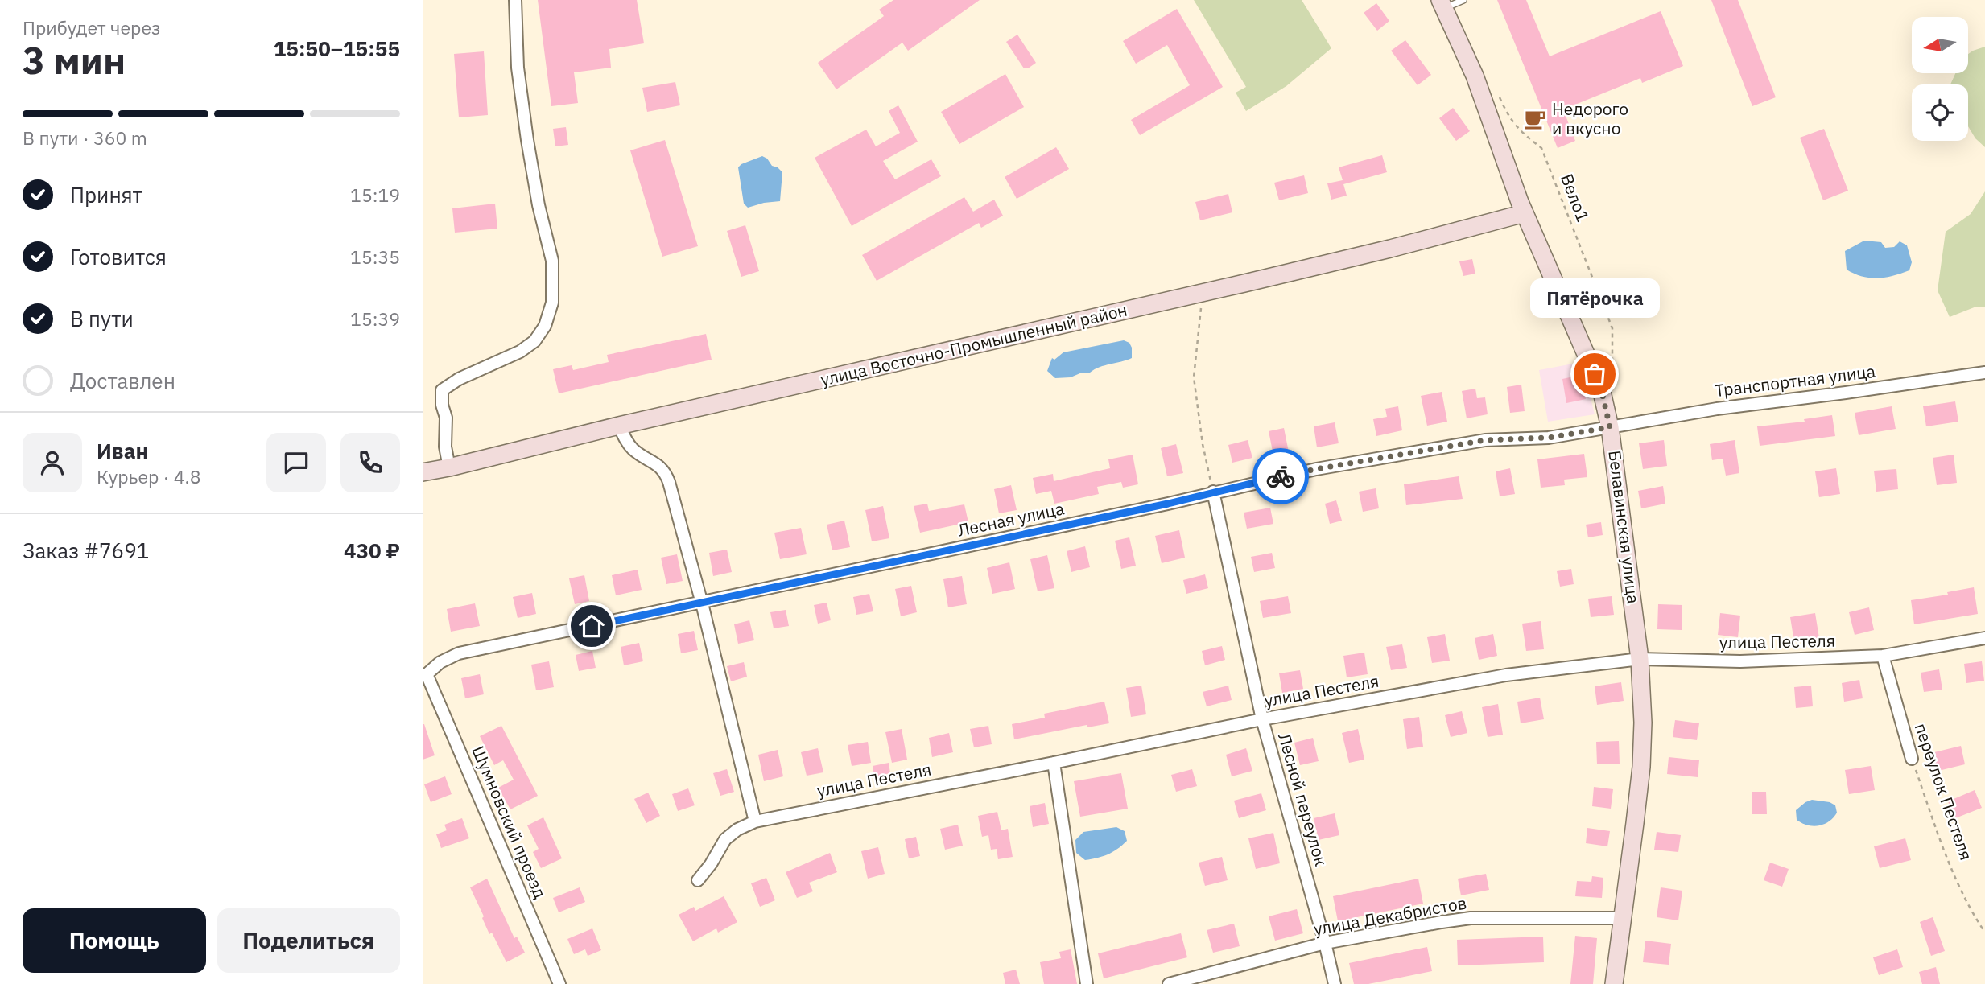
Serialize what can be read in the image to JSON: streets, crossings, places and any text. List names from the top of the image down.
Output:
{
  "streets": {
    "street": [
      "улица Восточно-Промышленный район",
      "Транспортная улица",
      "Лесная улица",
      "Белавинская улица",
      "улица Пестеля",
      "переулок Пестеля",
      "Лесной переулок",
      "Шумновский проезд",
      "улица Декабристов"
    ],
    "path": ["Вело1"]
  },
  "crossings": [
    ["улица Восточно-Промышленный район", "Белавинская улица"],
    ["Транспортная улица", "Лесная улица"],
    ["Транспортная улица", "Белавинская улица"],
    ["Лесная улица", "Белавинская улица"],
    ["Лесная улица", "Лесной переулок"],
    ["Лесная улица", "Шумновский проезд"],
    ["Белавинская улица", "улица Пестеля"],
    ["Белавинская улица", "улица Декабристов"],
    ["улица Пестеля", "переулок Пестеля"],
    ["улица Пестеля", "Лесной переулок"],
    ["Лесной переулок", "улица Декабристов"]
  ],
  "places": {
    "cafe": ["Недорого и вкусно"],
    "other": ["Пятёрочка"]
  },
  "north": "left",
  "page": {
    "heading": ["3 мин", "Прибудет через", "15:50–15:55"],
    "panel": [
      "Иван",
      "Курьер · 4.8",
      "Заказ #7691",
      "430 ₽"
    ],
    "bar": "В пути · 360 m",
    "list": [
      ["Принят", "15:19"],
      ["Готовится", "15:35"],
      ["В пути", "15:39"],
      "Доставлен"
    ],
    "bubble": "Пятёрочка",
    "buttons": ["Помощь", "Поделиться"]
  }
}
